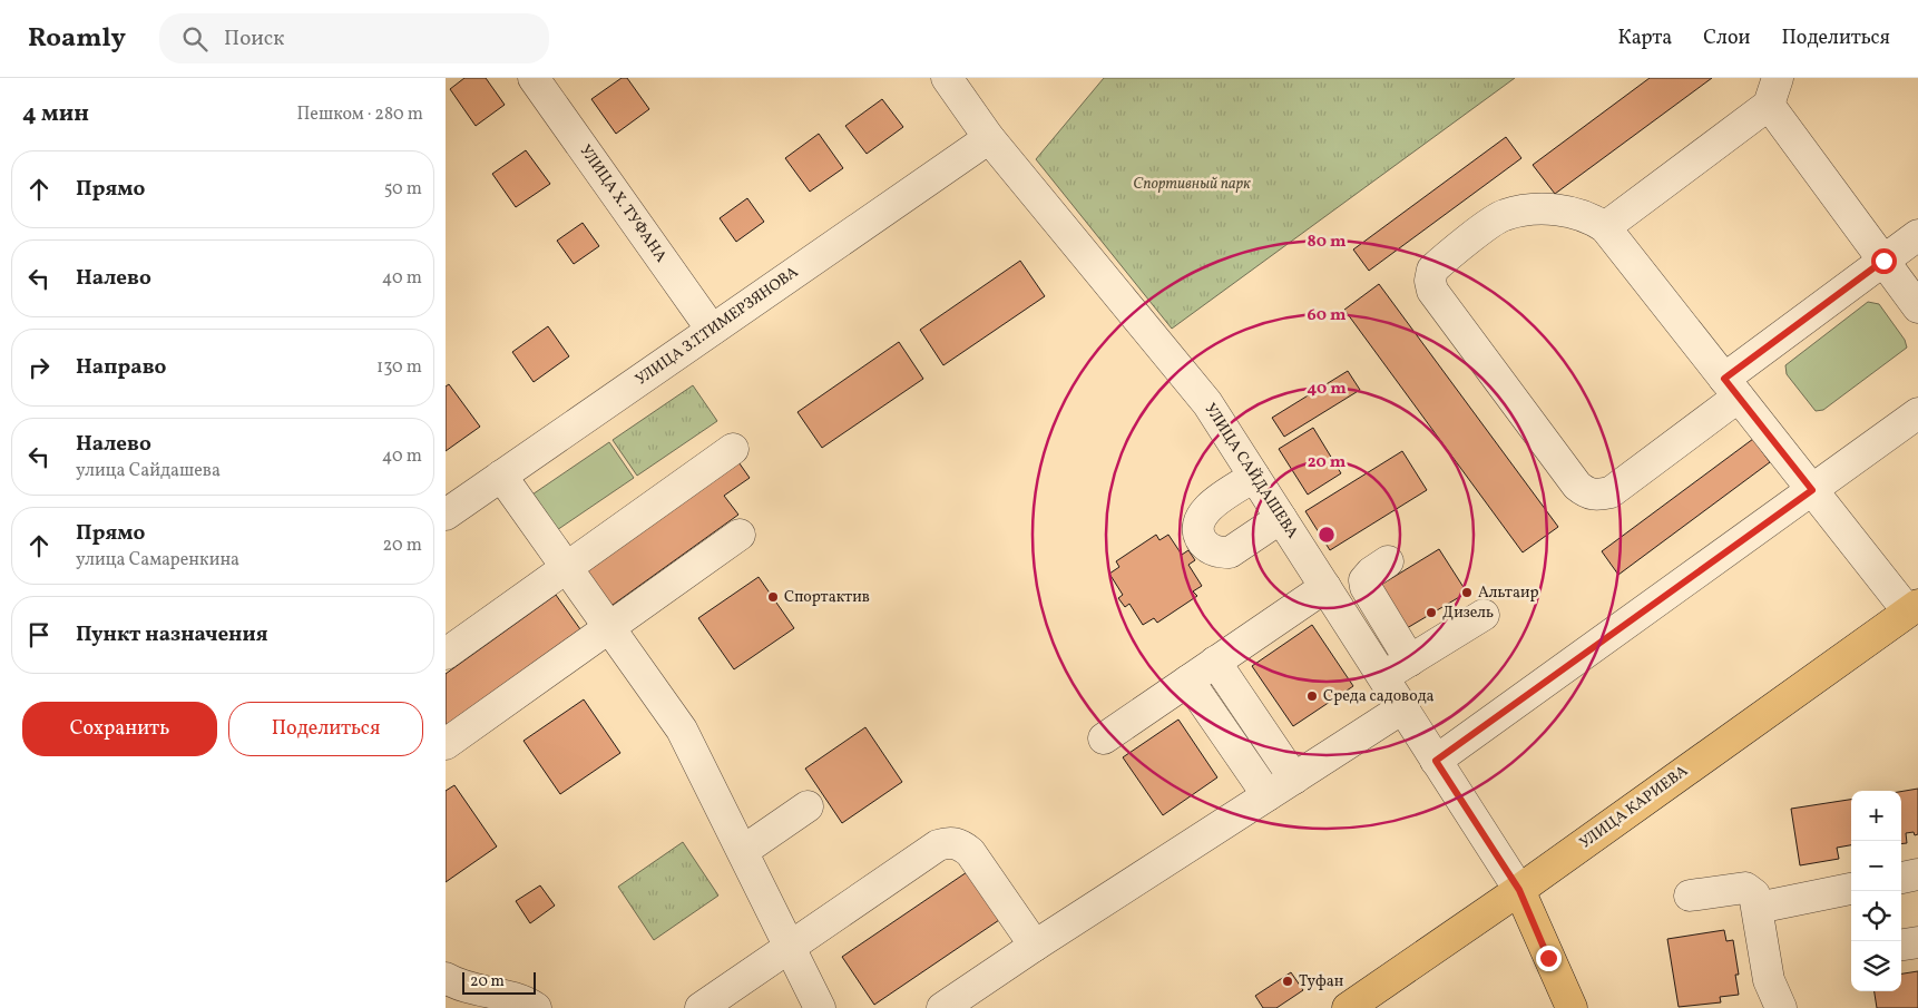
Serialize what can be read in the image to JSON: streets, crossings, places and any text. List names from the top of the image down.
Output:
{
  "streets": {
    "main road": ["УЛИЦА КАРИЕВА"],
    "street": ["УЛИЦА Х. ТУФАНА", "УЛИЦА З.Т.ТИМЕРЗЯНОВА", "УЛИЦА САЙДАШЕВА"]
  },
  "crossings": [
    ["УЛИЦА Х. ТУФАНА", "УЛИЦА З.Т.ТИМЕРЗЯНОВА"],
    ["УЛИЦА З.Т.ТИМЕРЗЯНОВА", "УЛИЦА САЙДАШЕВА"],
    ["УЛИЦА САЙДАШЕВА", "УЛИЦА КАРИЕВА"]
  ],
  "parks": ["Спортивный парк"],
  "places": [
    "Альтаир",
    "Спортактив",
    "Дизель",
    "Среда садовода",
    "Туфан"
  ],
  "scale_bar": "20 m",
  "page": {
    "header": "Roamly",
    "search": "Поиск",
    "nav": ["Карта", "Слои", "Поделиться"],
    "heading": ["4 мин", "Пешком · 280 m"],
    "list": [
      ["Прямо", "50 m"],
      ["Налево", "40 m"],
      ["Направо", "130 m"],
      ["Налево", "улица Сайдашева", "40 m"],
      ["Прямо", "улица Самаренкина", "20 m"],
      "Пункт назначения"
    ],
    "buttons": ["Сохранить", "Поделиться"],
    "map_buttons": ["+", "−"],
    "scale": "20 m"
  },
  "rings": [
    "80 m",
    "60 m",
    "40 m",
    "20 m"
  ]
}
